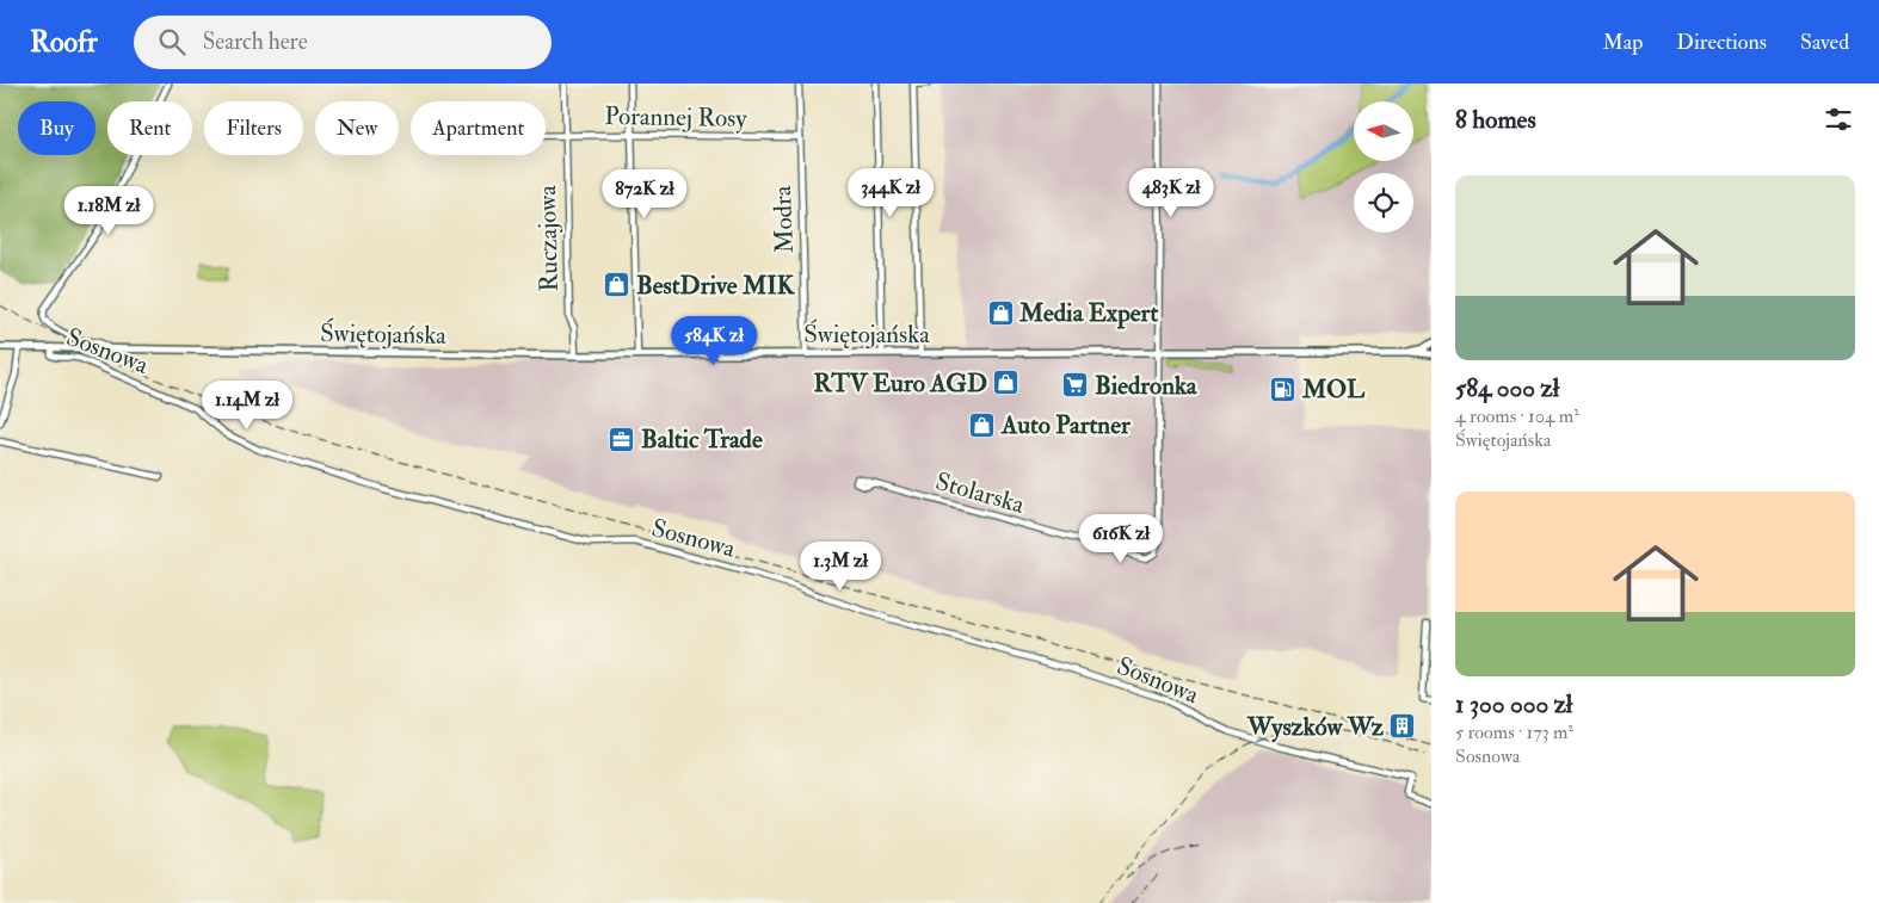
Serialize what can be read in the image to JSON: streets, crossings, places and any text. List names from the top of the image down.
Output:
{
  "streets": {
    "street": [
      "Porannej Rosy",
      "Modra",
      "Ruczajowa",
      "Świętojańska",
      "Sosnowa",
      "Stolarska"
    ]
  },
  "crossings": [
    ["Porannej Rosy", "Modra"],
    ["Porannej Rosy", "Ruczajowa"],
    ["Modra", "Świętojańska"],
    ["Ruczajowa", "Świętojańska"],
    ["Świętojańska", "Sosnowa"],
    ["Świętojańska", "Stolarska"]
  ],
  "places": {
    "shop": [
      "BestDrive MIK",
      "Media Expert",
      "RTV Euro AGD",
      "Auto Partner"
    ],
    "supermarket": ["Biedronka"],
    "fuel station": ["MOL"],
    "office": ["Baltic Trade"],
    "building": ["Wyszków Wz"]
  },
  "north": "left",
  "page": {
    "header": "Roofr",
    "search": "Search here",
    "nav": ["Map", "Directions", "Saved"],
    "heading": "8 homes",
    "chip": [
      "Buy",
      "Rent",
      "Filters",
      "New",
      "Apartment"
    ],
    "list": [
      {
        "name": "584 000 zł",
        "note": "4 rooms · 104 m² · Świętojańska"
      },
      {
        "name": "1 300 000 zł",
        "note": "5 rooms · 173 m² · Sosnowa"
      }
    ],
    "price": [
      "344K zł",
      "483K zł",
      "872K zł",
      "1.18M zł",
      "584K zł",
      "1.14M zł",
      "616K zł",
      "1.3M zł"
    ]
  }
}
